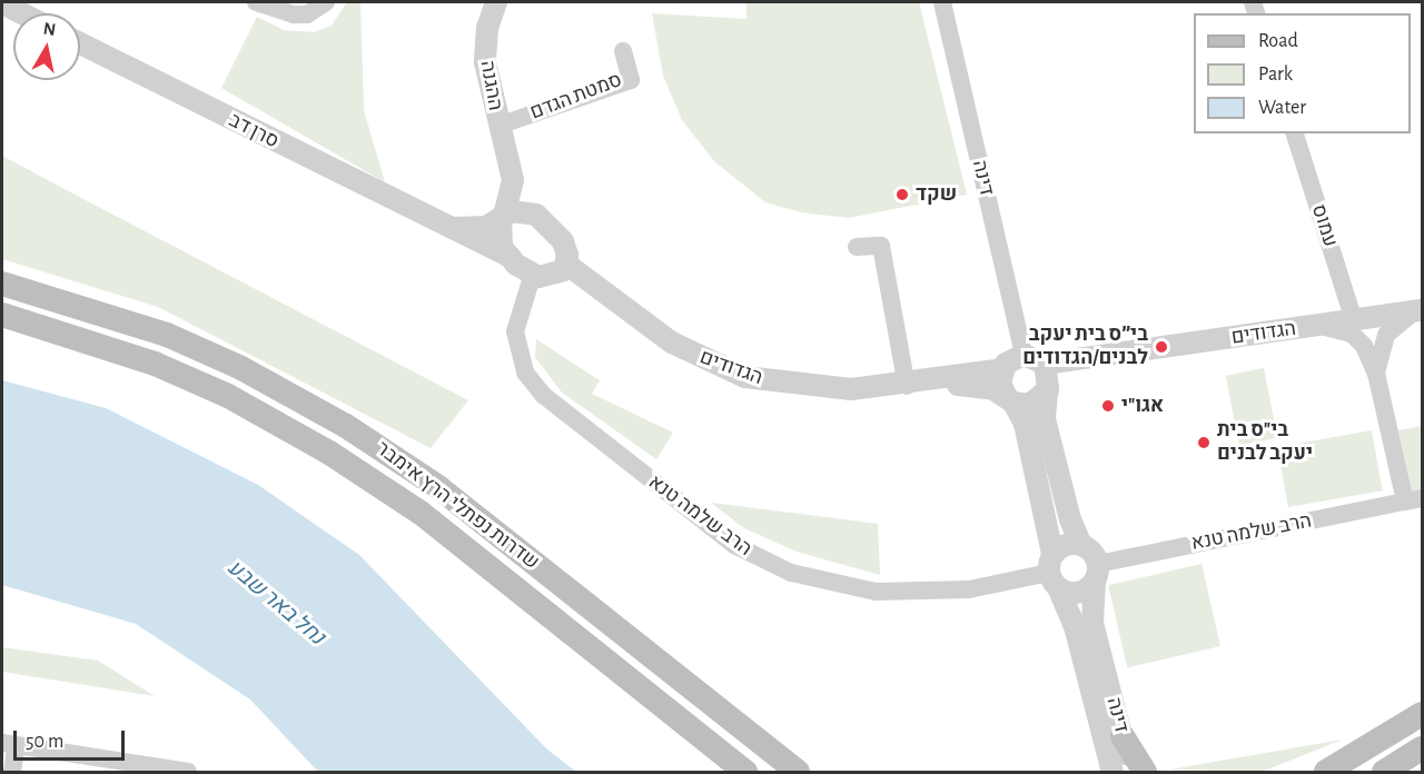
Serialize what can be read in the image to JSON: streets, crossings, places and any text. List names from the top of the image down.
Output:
{
  "streets": {
    "main road": ["שדרות נפתלי הרץ אימבר"],
    "street": [
      "ההגנה",
      "סמטת הגדם",
      "סרן דב",
      "דינה",
      "עמוס",
      "הגדודים",
      "הרב שלמה טנא"
    ]
  },
  "crossings": [
    ["ההגנה", "סמטת הגדם"],
    ["ההגנה", "סרן דב"],
    ["ההגנה", "הגדודים"],
    ["ההגנה", "הרב שלמה טנא"],
    ["סרן דב", "הגדודים"],
    ["סרן דב", "הרב שלמה טנא"],
    ["דינה", "הגדודים"],
    ["דינה", "הרב שלמה טנא"],
    ["עמוס", "הגדודים"],
    ["הגדודים", "הרב שלמה טנא"]
  ],
  "water": ["נחל באר שבע"],
  "places": [
    "שקד",
    "בי״ס בית יעקב לבנים/הגדודים",
    "אגו\"י",
    "בי\"ס בית יעקב לבנים"
  ],
  "legend": ["Road", "Park", "Water"],
  "scale_bar": "50 m",
  "north": "top"
}
